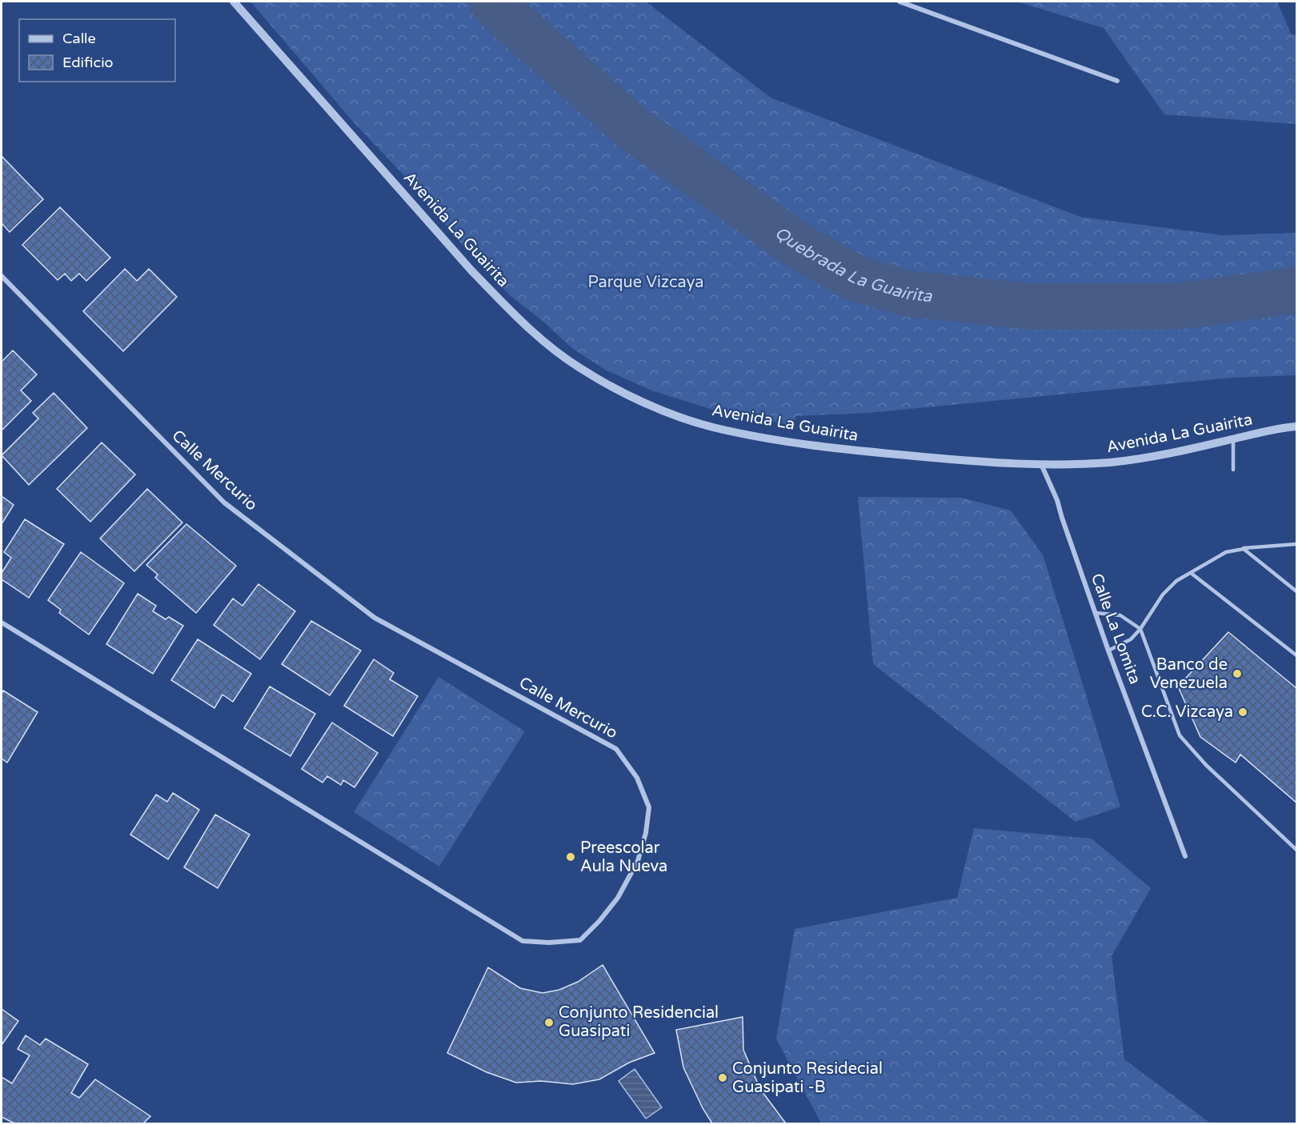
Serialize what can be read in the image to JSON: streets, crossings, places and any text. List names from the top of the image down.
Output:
{
  "streets": {
    "street": ["Avenida La Guairita", "Calle Mercurio", "Calle La Lomita"]
  },
  "crossings": [
    ["Avenida La Guairita", "Calle La Lomita"]
  ],
  "water": ["Quebrada La Guairita"],
  "parks": ["Parque Vizcaya"],
  "places": [
    "Banco de Venezuela",
    "C.C. Vizcaya",
    "Preescolar Aula Nueva",
    "Conjunto Residencial Guasipati",
    "Conjunto Residecial Guasipati -B"
  ],
  "legend": ["Calle", "Edificio"]
}
